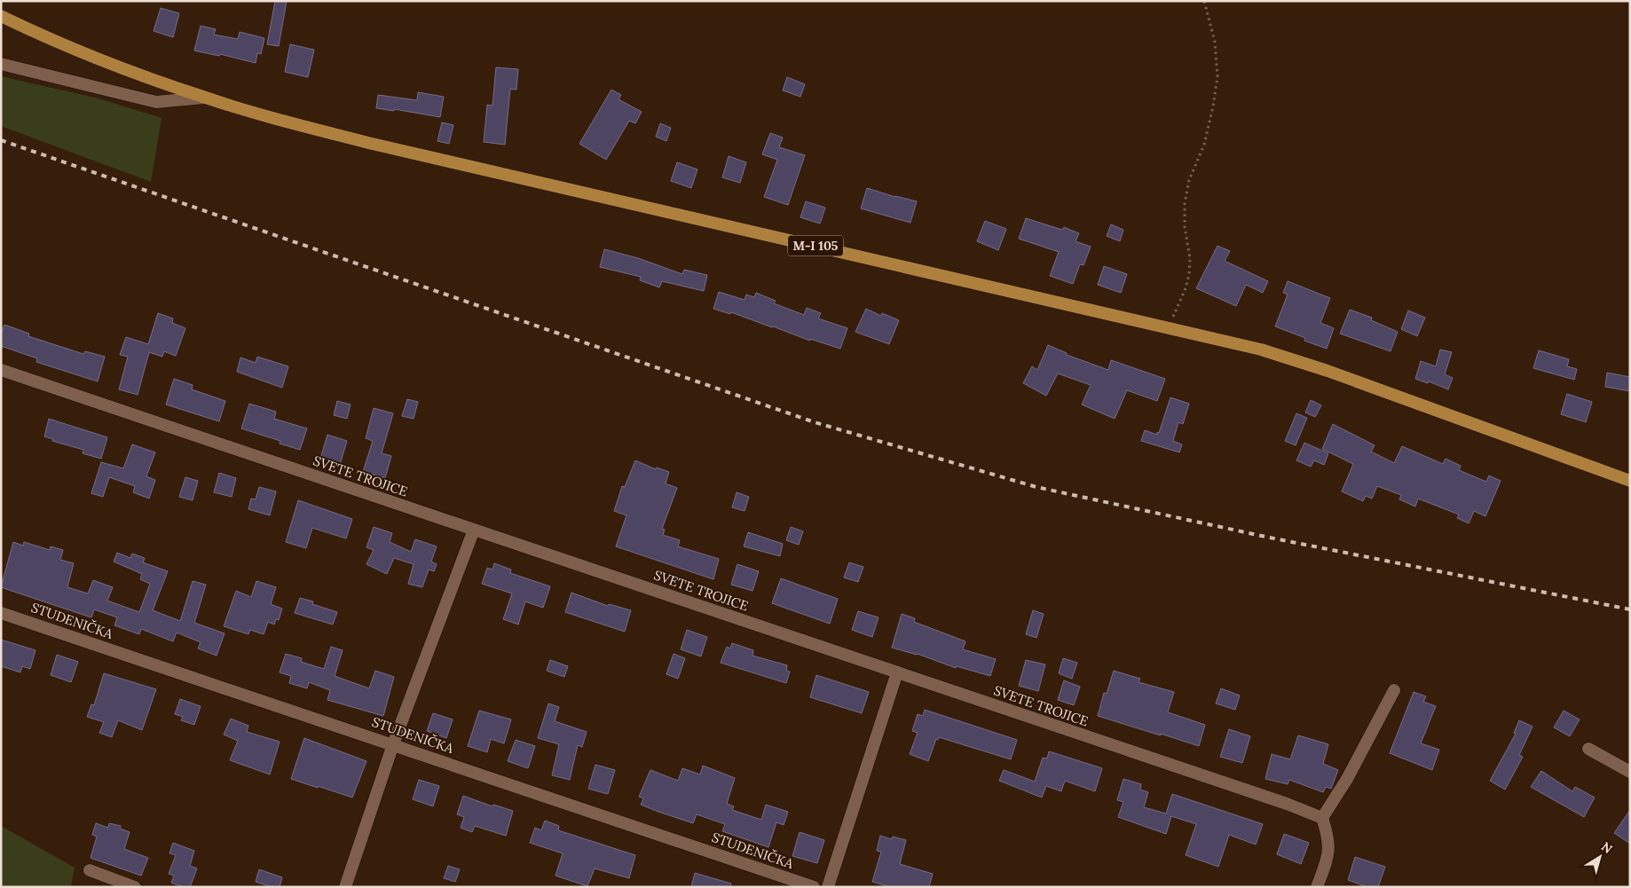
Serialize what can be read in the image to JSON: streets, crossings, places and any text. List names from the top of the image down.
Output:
{
  "streets": {
    "main road": ["M-I 105"],
    "street": ["SVETE TROJICE", "STUDENIČKA"]
  },
  "north": "top right"
}
